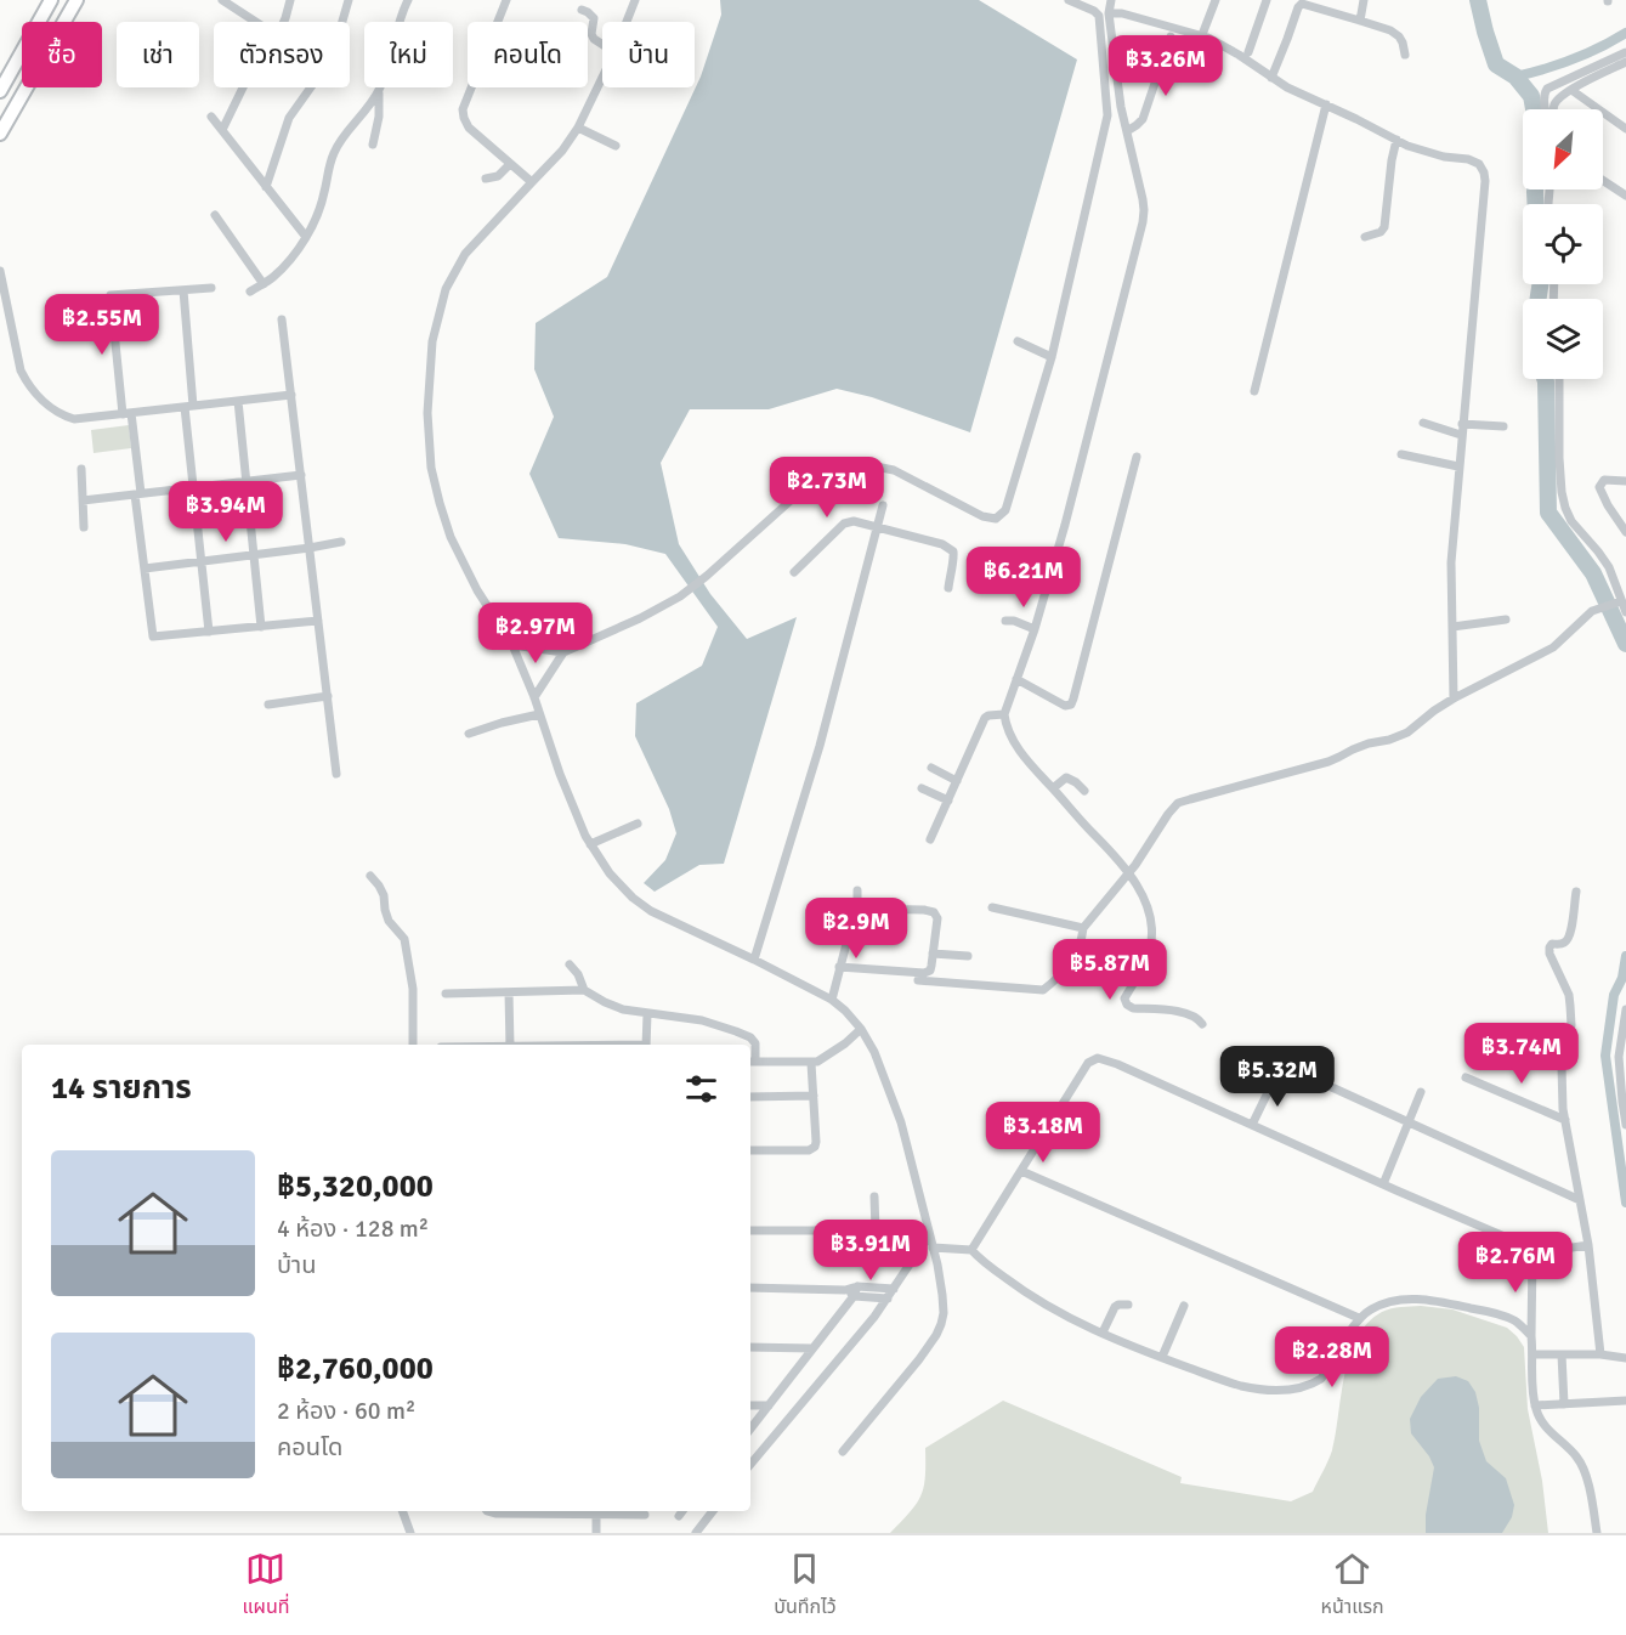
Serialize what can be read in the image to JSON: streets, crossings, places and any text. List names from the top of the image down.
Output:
{
  "north": "bottom left",
  "page": {
    "chip": [
      "ซื้อ",
      "เช่า",
      "ตัวกรอง",
      "ใหม่",
      "คอนโด",
      "บ้าน"
    ],
    "price": [
      "฿3.26M",
      "฿2.55M",
      "฿2.73M",
      "฿3.94M",
      "฿6.21M",
      "฿2.97M",
      "฿2.9M",
      "฿5.87M",
      "฿3.74M",
      "฿5.32M",
      "฿3.18M",
      "฿3.91M",
      "฿2.76M",
      "฿2.28M"
    ],
    "heading": "14 รายการ",
    "list": [
      {
        "name": "฿5,320,000",
        "note": "4 ห้อง · 128 m² · บ้าน"
      },
      {
        "name": "฿2,760,000",
        "note": "2 ห้อง · 60 m² · คอนโด"
      }
    ],
    "tabs": ["แผนที่", "บันทึกไว้", "หน้าแรก"]
  }
}
